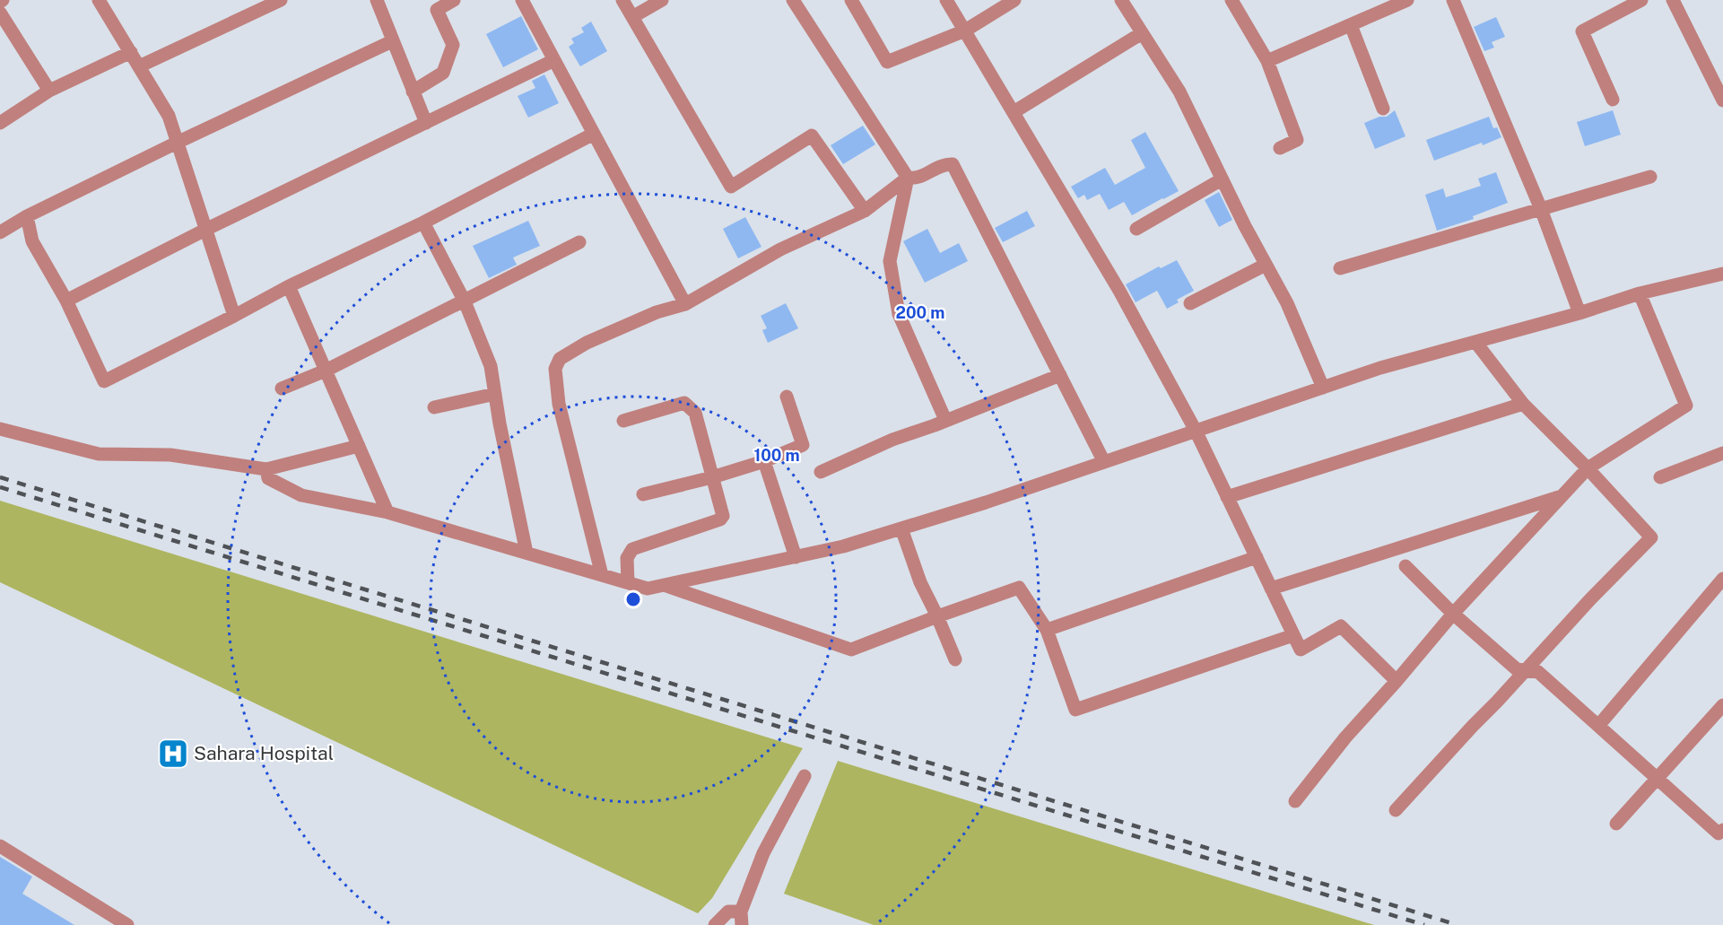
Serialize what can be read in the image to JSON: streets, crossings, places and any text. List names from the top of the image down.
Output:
{
  "places": {
    "hospital": ["Sahara Hospital"]
  },
  "rings": ["200 m", "100 m"]
}
